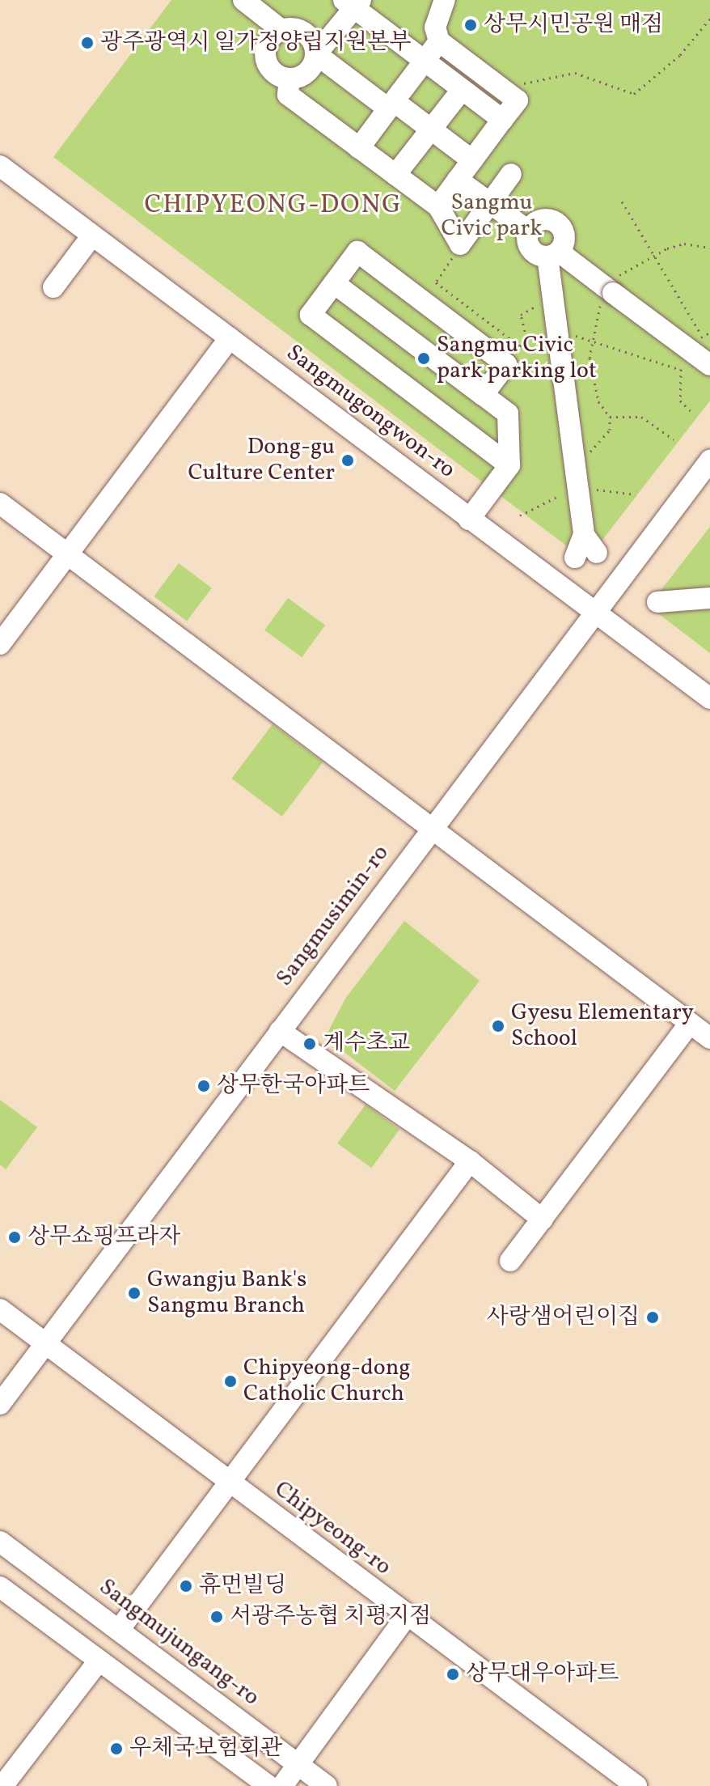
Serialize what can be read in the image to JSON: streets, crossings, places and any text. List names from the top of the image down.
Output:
{
  "streets": {
    "street": [
      "Sangmugongwon-ro",
      "Sangmusimin-ro",
      "Chipyeong-ro",
      "Sangmujungang-ro"
    ]
  },
  "crossings": [
    ["Sangmugongwon-ro", "Sangmusimin-ro"],
    ["Sangmusimin-ro", "Chipyeong-ro"]
  ],
  "districts": ["CHIPYEONG-DONG"],
  "parks": ["Sangmu Civic park"],
  "places": [
    "상무시민공원 매점",
    "광주광역시 일가정양립지원본부",
    "Sangmu Civic park parking lot",
    "Dong-gu Culture Center",
    "Gyesu Elementary School",
    "계수초교",
    "상무한국아파트",
    "상무쇼핑프라자",
    "Gwangju Bank's Sangmu Branch",
    "사랑샘어린이집",
    "Chipyeong-dong Catholic Church",
    "휴먼빌딩",
    "서광주농협 치평지점",
    "상무대우아파트",
    "우체국보험회관"
  ]
}
